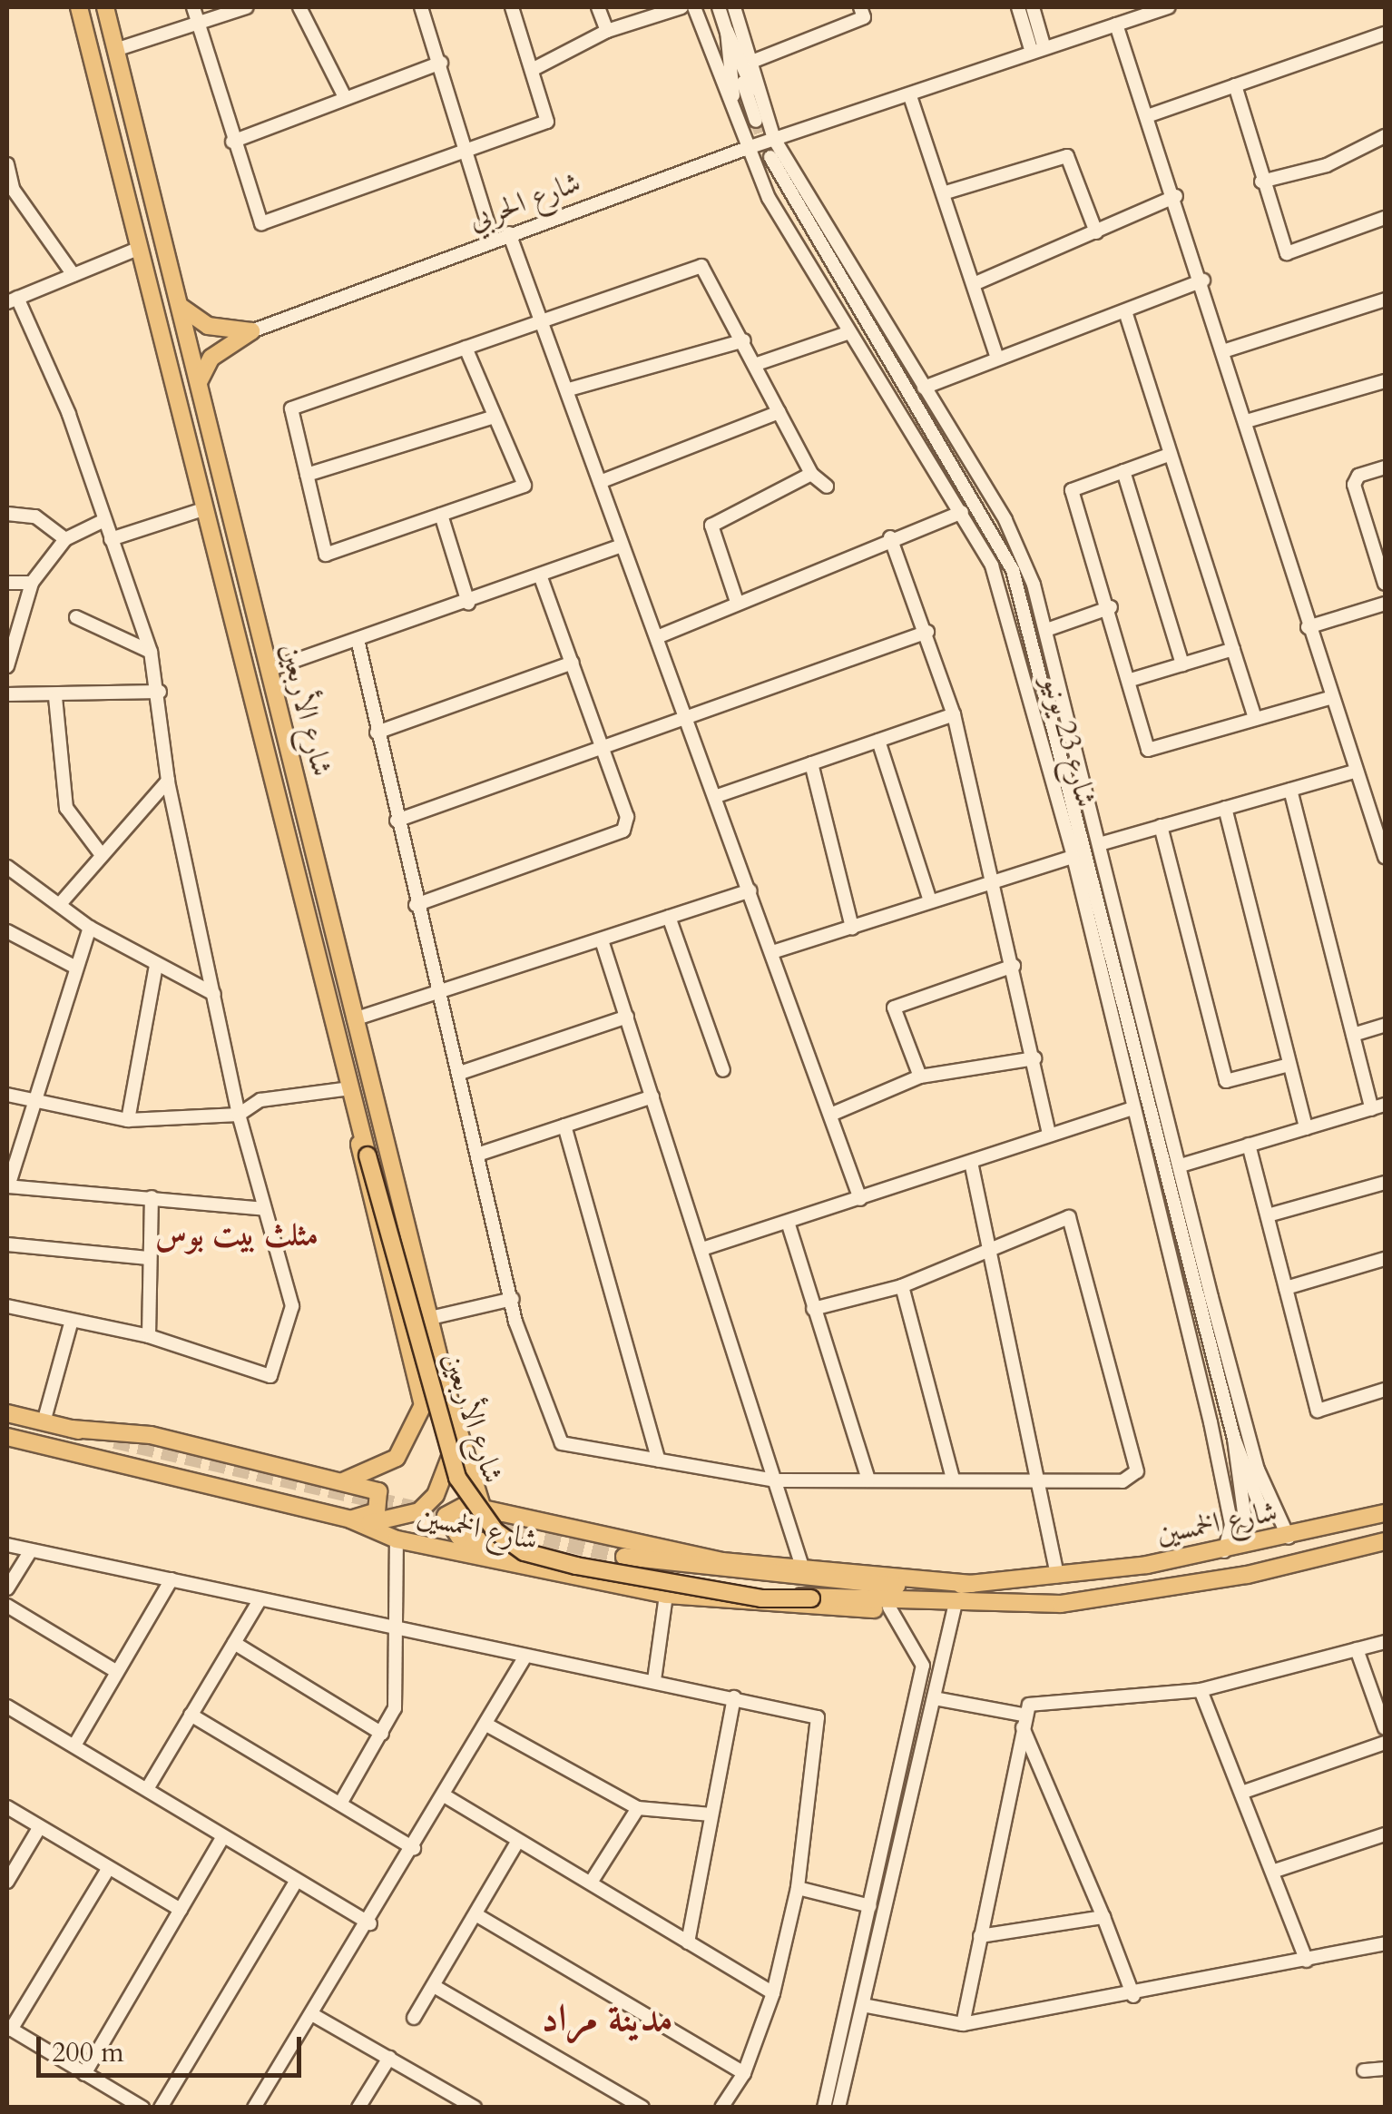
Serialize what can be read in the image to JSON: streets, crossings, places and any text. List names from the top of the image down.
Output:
{
  "streets": {
    "main road": ["شارع الأربعين", "شارع الخمسين"],
    "street": ["شارع الحربي", "شارع 23 يونيو"]
  },
  "crossings": [
    ["شارع الحربي", "شارع 23 يونيو"],
    ["شارع الأربعين", "شارع الخمسين"],
    ["شارع 23 يونيو", "شارع الخمسين"]
  ],
  "districts": ["مثلث بيت بوس", "مدينة مراد"],
  "scale_bar": "200 m"
}
